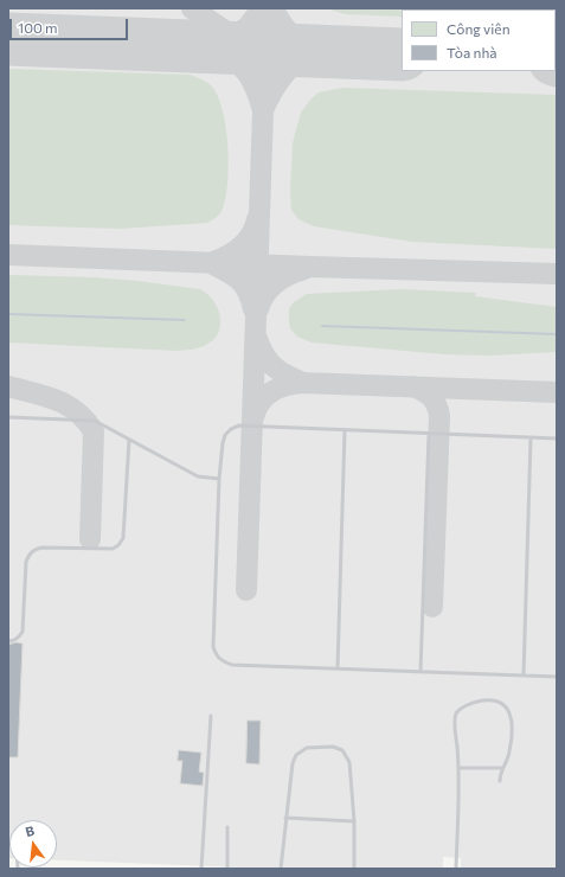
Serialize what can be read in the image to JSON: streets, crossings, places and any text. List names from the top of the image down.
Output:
{
  "legend": ["Công viên", "Tòa nhà"],
  "scale_bar": "100 m",
  "north": "top"
}
